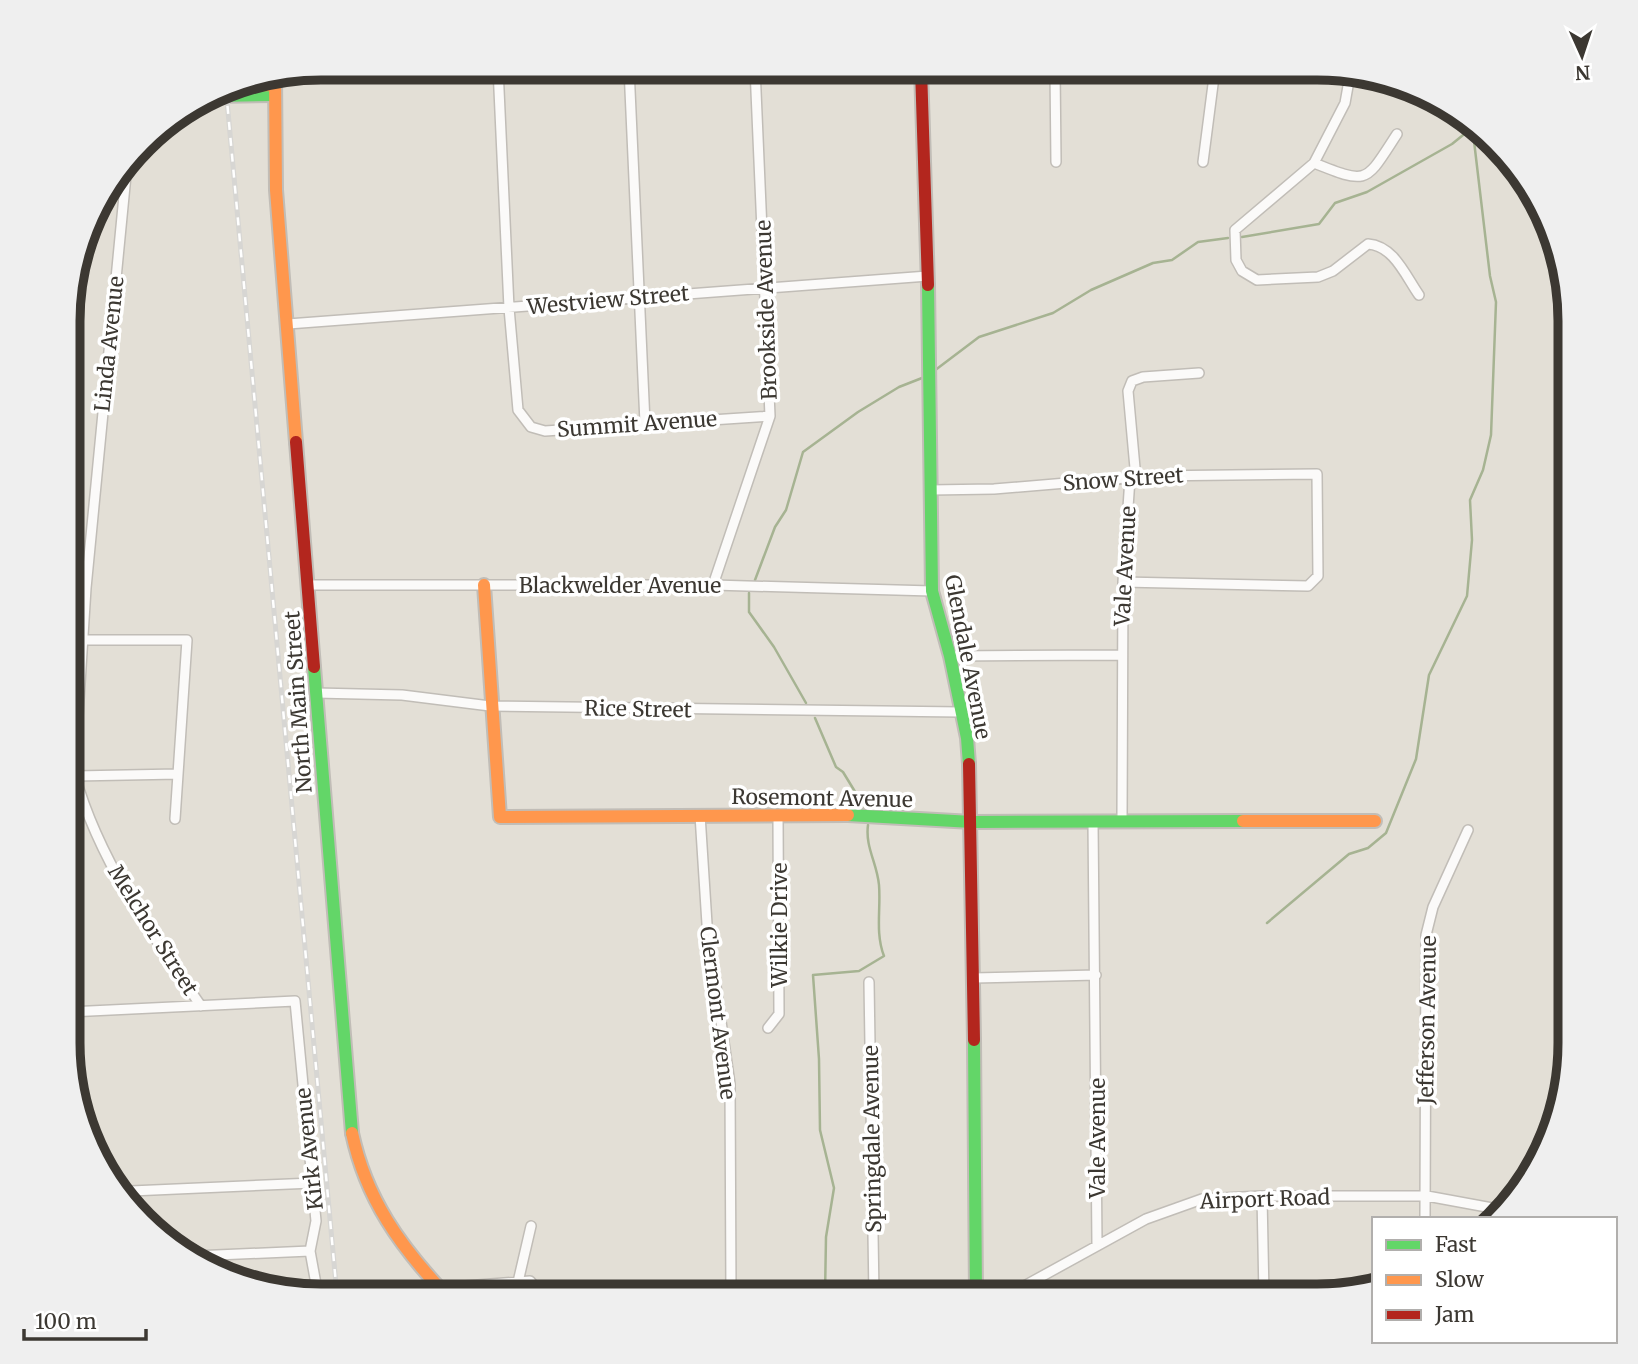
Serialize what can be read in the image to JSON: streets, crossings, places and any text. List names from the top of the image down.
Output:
{
  "streets": {
    "street": [
      "Westview Street",
      "Brookside Avenue",
      "Linda Avenue",
      "Summit Avenue",
      "Snow Street",
      "Vale Avenue",
      "Blackwelder Avenue",
      "Glendale Avenue",
      "North Main Street",
      "Rice Street",
      "Rosemont Avenue",
      "Wilkie Drive",
      "Melchor Street",
      "Clermont Avenue",
      "Jefferson Avenue",
      "Springdale Avenue",
      "Kirk Avenue",
      "Airport Road"
    ]
  },
  "crossings": [
    ["Westview Street", "Brookside Avenue"],
    ["Westview Street", "Summit Avenue"],
    ["Westview Street", "Glendale Avenue"],
    ["Westview Street", "North Main Street"],
    ["Brookside Avenue", "Summit Avenue"],
    ["Brookside Avenue", "Blackwelder Avenue"],
    ["Snow Street", "Vale Avenue"],
    ["Snow Street", "Glendale Avenue"],
    ["Vale Avenue", "Rosemont Avenue"],
    ["Vale Avenue", "Airport Road"],
    ["Blackwelder Avenue", "Glendale Avenue"],
    ["Blackwelder Avenue", "North Main Street"],
    ["Blackwelder Avenue", "Rosemont Avenue"],
    ["Glendale Avenue", "Rice Street"],
    ["Glendale Avenue", "Rosemont Avenue"],
    ["North Main Street", "Rice Street"],
    ["Rice Street", "Rosemont Avenue"],
    ["Rosemont Avenue", "Wilkie Drive"],
    ["Rosemont Avenue", "Clermont Avenue"],
    ["Melchor Street", "Kirk Avenue"],
    ["Jefferson Avenue", "Airport Road"]
  ],
  "legend": ["Fast", "Slow", "Jam"],
  "scale_bar": "100 m",
  "north": "bottom"
}
